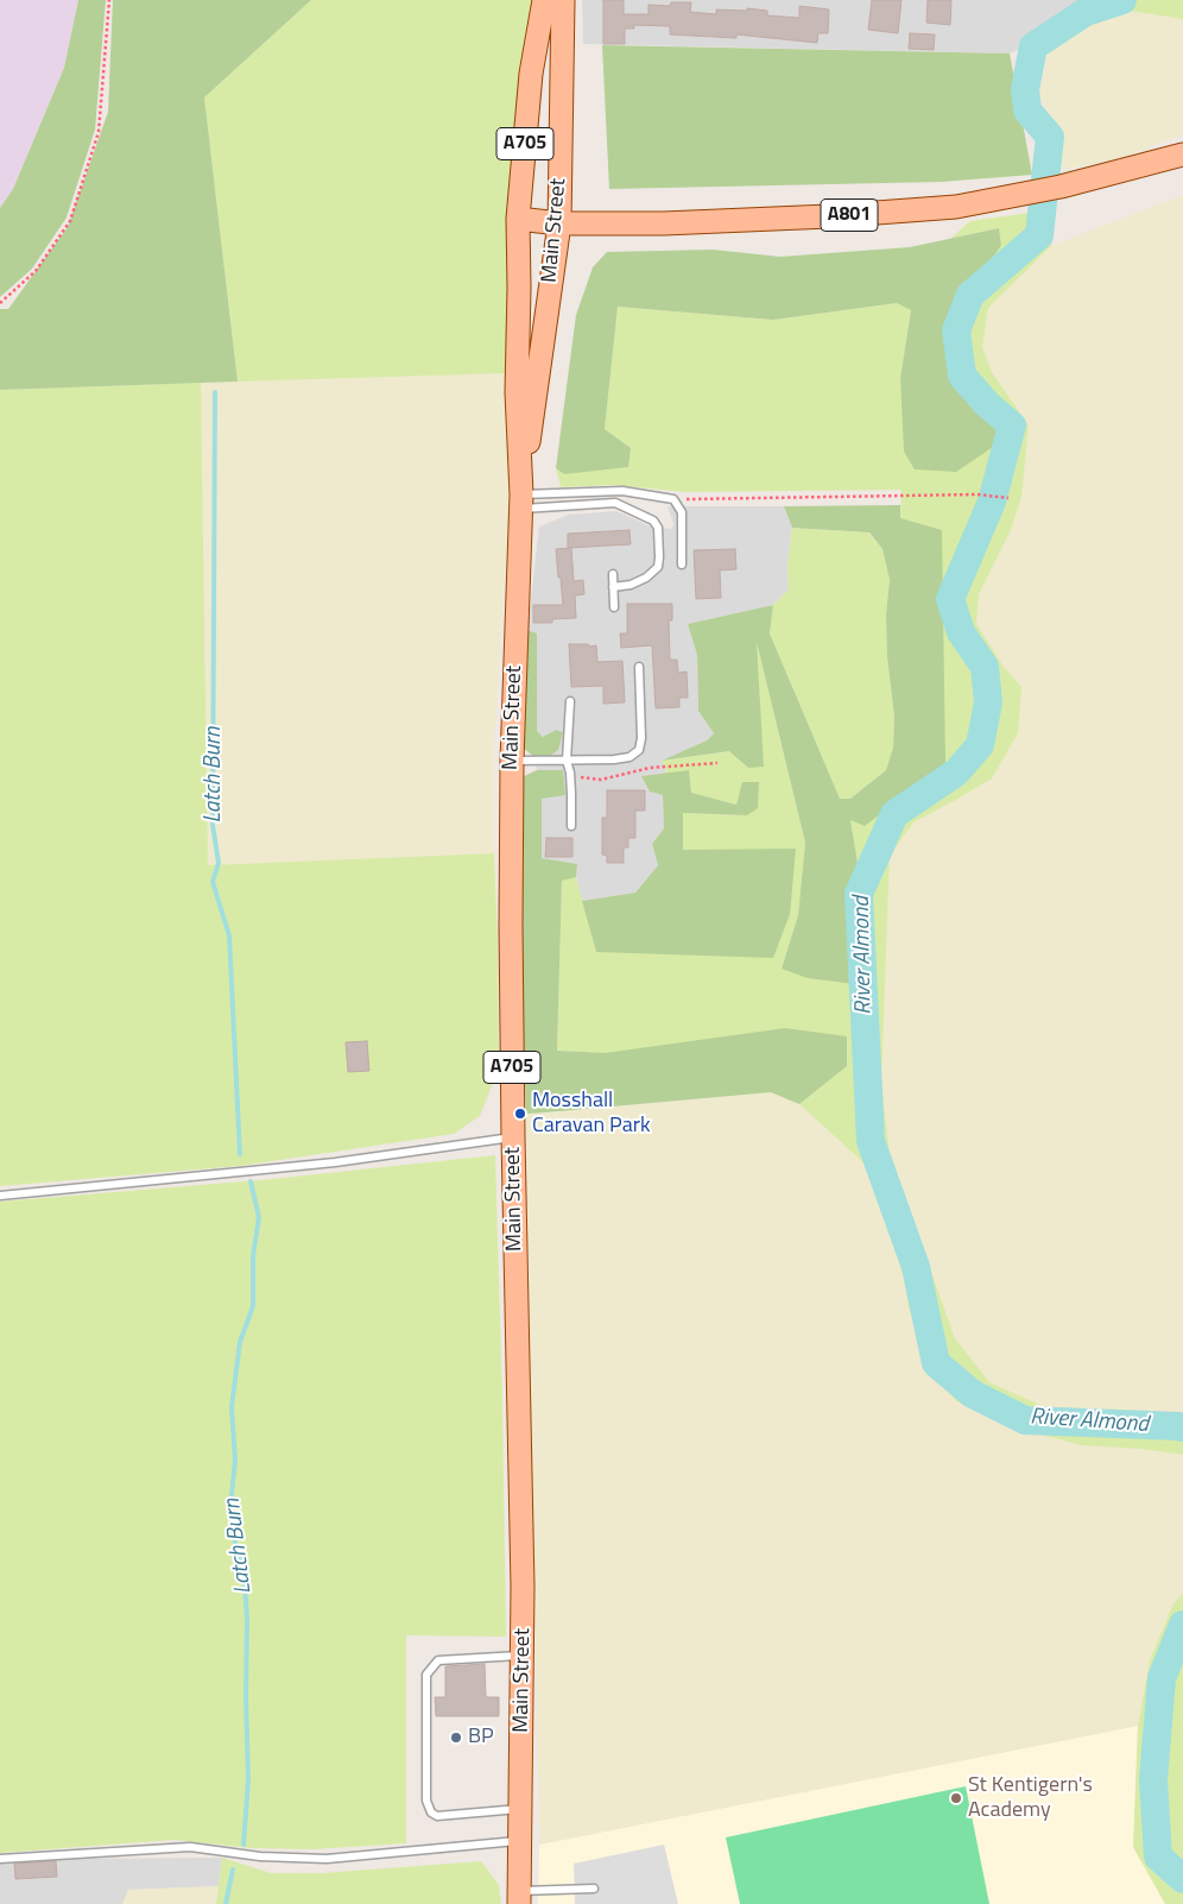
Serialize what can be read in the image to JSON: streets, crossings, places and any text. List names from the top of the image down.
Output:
{
  "streets": {
    "main road": ["A705", "A801", "Main Street"]
  },
  "crossings": [
    ["A801", "Main Street"]
  ],
  "water": ["Latch Burn", "River Almond"],
  "places": ["Mosshall Caravan Park", "BP", "St Kentigern's Academy"]
}
